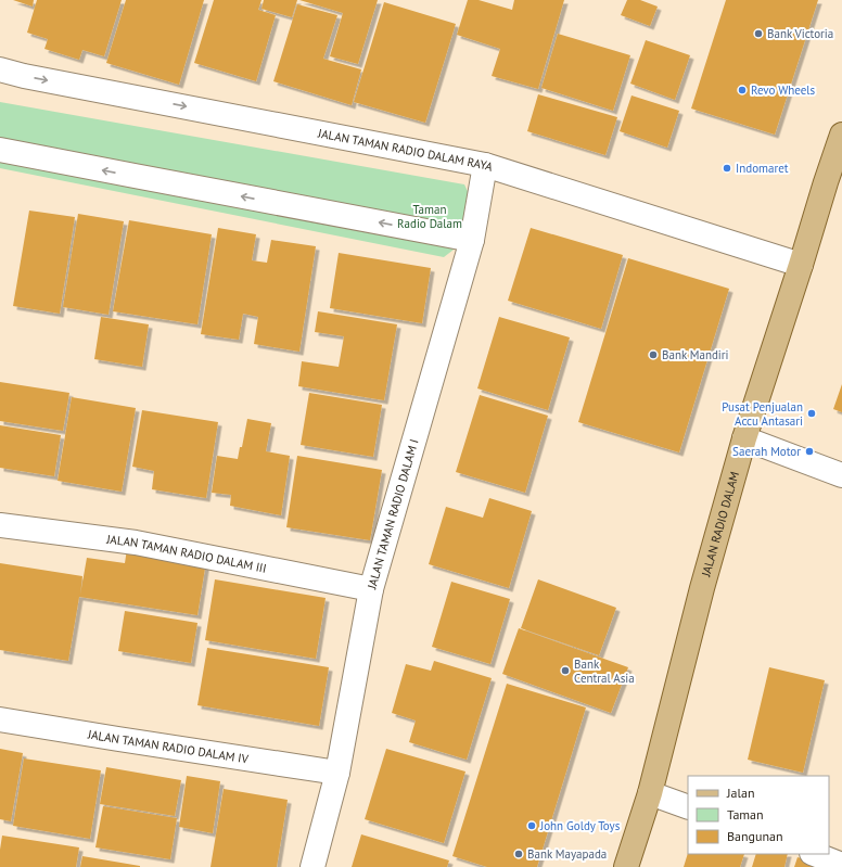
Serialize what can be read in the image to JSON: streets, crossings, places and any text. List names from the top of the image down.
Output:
{
  "streets": {
    "main road": ["JALAN RADIO DALAM"],
    "street": [
      "JALAN TAMAN RADIO DALAM RAYA",
      "JALAN TAMAN RADIO DALAM I",
      "JALAN TAMAN RADIO DALAM III",
      "JALAN TAMAN RADIO DALAM IV"
    ]
  },
  "crossings": [
    ["JALAN TAMAN RADIO DALAM RAYA", "JALAN TAMAN RADIO DALAM I"],
    ["JALAN TAMAN RADIO DALAM RAYA", "JALAN RADIO DALAM"],
    ["JALAN TAMAN RADIO DALAM I", "JALAN TAMAN RADIO DALAM III"],
    ["JALAN TAMAN RADIO DALAM I", "JALAN TAMAN RADIO DALAM IV"]
  ],
  "parks": ["Taman Radio Dalam"],
  "places": [
    "Bank Victoria",
    "Revo Wheels",
    "Indomaret",
    "Bank Mandiri",
    "Pusat Penjualan Accu Antasari",
    "Saerah Motor",
    "Bank Central Asia",
    "John Goldy Toys",
    "Bank Mayapada"
  ],
  "legend": ["Jalan", "Taman", "Bangunan"]
}
